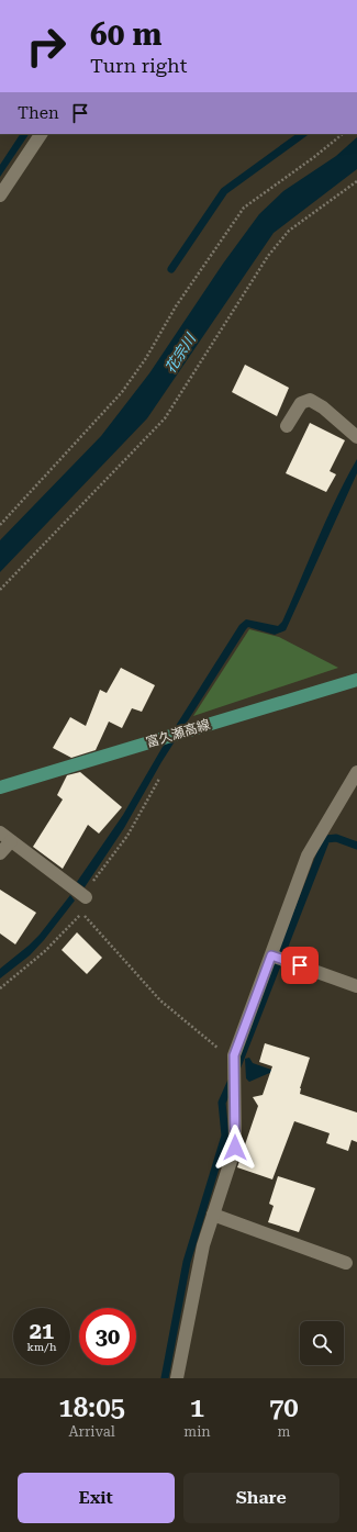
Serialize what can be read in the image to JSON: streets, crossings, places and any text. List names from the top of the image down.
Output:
{
  "streets": {
    "main road": ["富久瀬高線"]
  },
  "water": ["花宗川"],
  "page": {
    "turn": ["60 m", "Turn right"],
    "then": "Then",
    "speed": "21 km/h",
    "limit": "30",
    "eta": [
      "18:05",
      "Arrival",
      "1",
      "min",
      "70",
      "m"
    ],
    "buttons": ["Exit", "Share"]
  }
}
